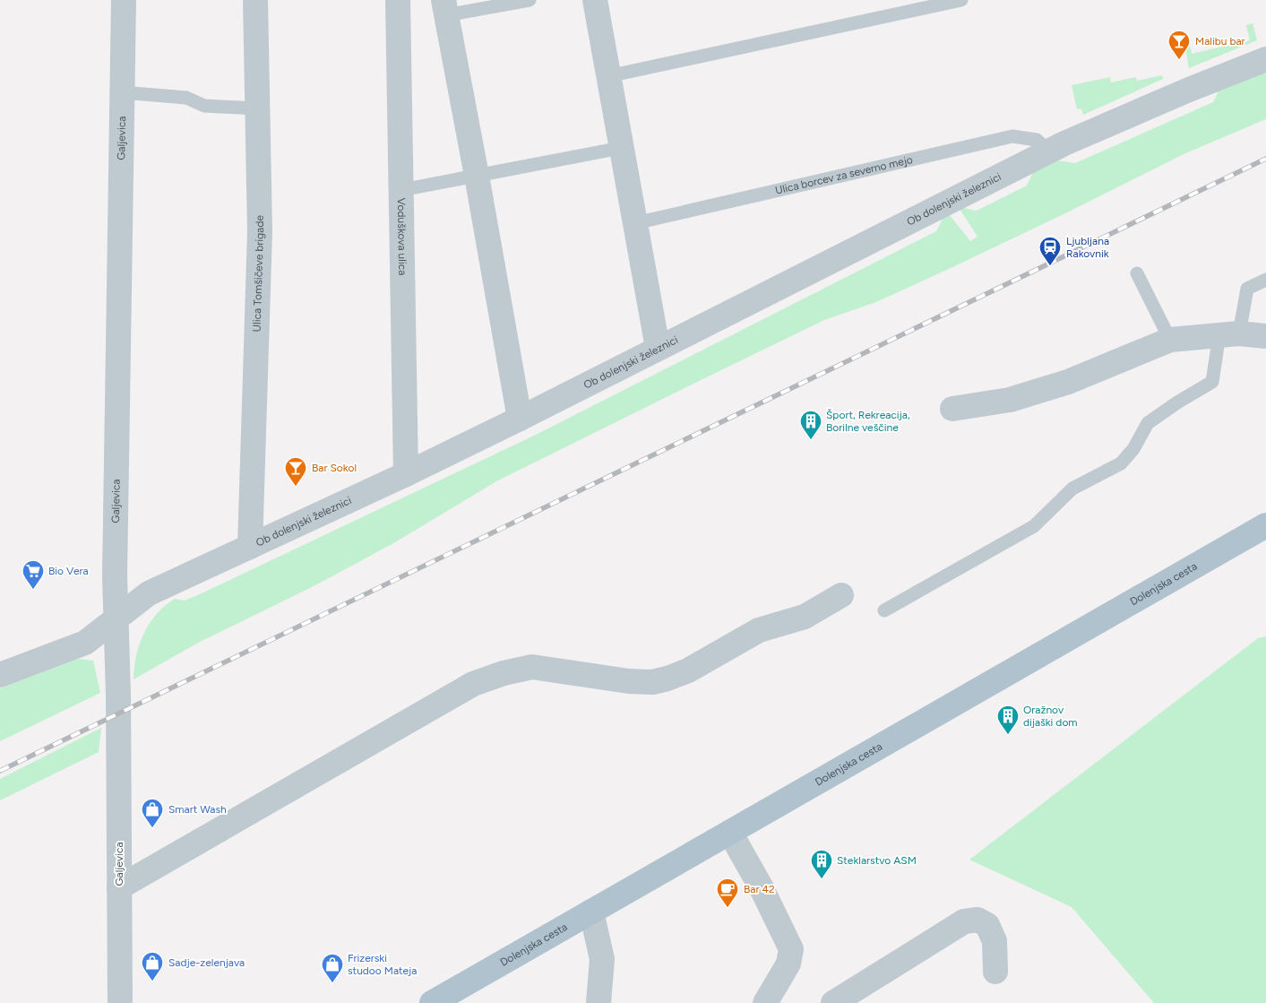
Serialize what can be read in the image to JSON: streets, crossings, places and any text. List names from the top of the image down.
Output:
{
  "streets": {
    "main road": ["Dolenjska cesta"],
    "street": [
      "Galjevica",
      "Ob dolenjski železnici",
      "Voduškova ulica",
      "Ulica Tomšičeve brigade"
    ],
    "lane": ["Ulica borcev za severno mejo"]
  },
  "crossings": [
    ["Galjevica", "Ob dolenjski železnici"],
    ["Ulica borcev za severno mejo", "Ob dolenjski železnici"],
    ["Ob dolenjski železnici", "Voduškova ulica"],
    ["Ob dolenjski železnici", "Ulica Tomšičeve brigade"]
  ],
  "places": {
    "bar": ["Malibu bar", "Bar Sokol"],
    "station": ["Ljubljana Rakovnik"],
    "building": ["Šport, Rekreacija, Borilne veščine", "Oražnov dijaški dom", "Steklarstvo ASM"],
    "supermarket": ["Bio Vera"],
    "shop": ["Smart Wash", "Sadje-zelenjava", "Frizerski studoo Mateja"],
    "cafe": ["Bar 42"]
  }
}
